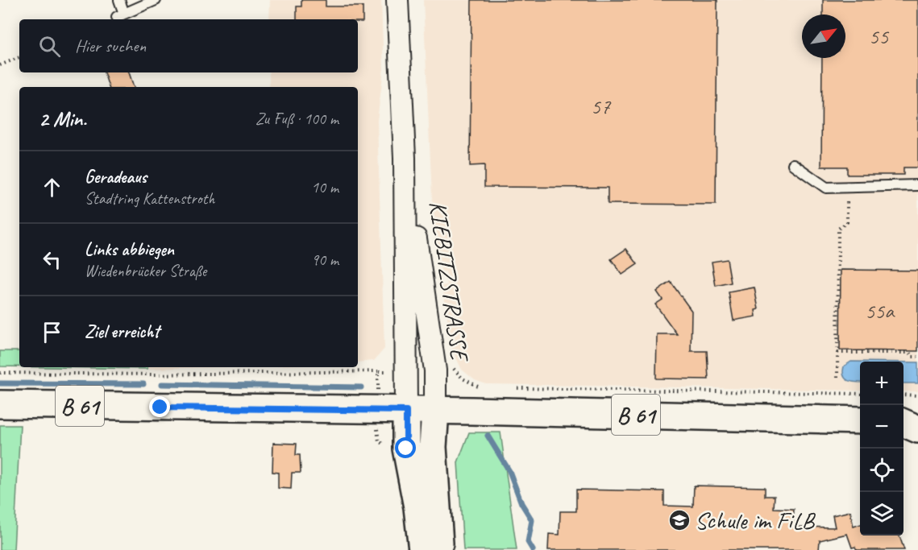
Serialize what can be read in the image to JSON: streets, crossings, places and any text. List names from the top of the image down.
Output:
{
  "streets": {
    "main road": ["B 61"],
    "street": ["KIEBITZSTRASSE"]
  },
  "crossings": [
    ["KIEBITZSTRASSE", "B 61"]
  ],
  "places": {
    "school or university": ["Schule im FiLB"]
  },
  "house_numbers": ["55", "57", "55a"],
  "north": "top right",
  "page": {
    "search": "Hier suchen",
    "heading": ["2 Min.", "Zu Fuß · 100 m"],
    "list": [
      ["Geradeaus", "Stadtring Kattenstroth", "10 m"],
      ["Links abbiegen", "Wiedenbrücker Straße", "90 m"],
      "Ziel erreicht"
    ],
    "map_buttons": ["+", "−"]
  }
}
